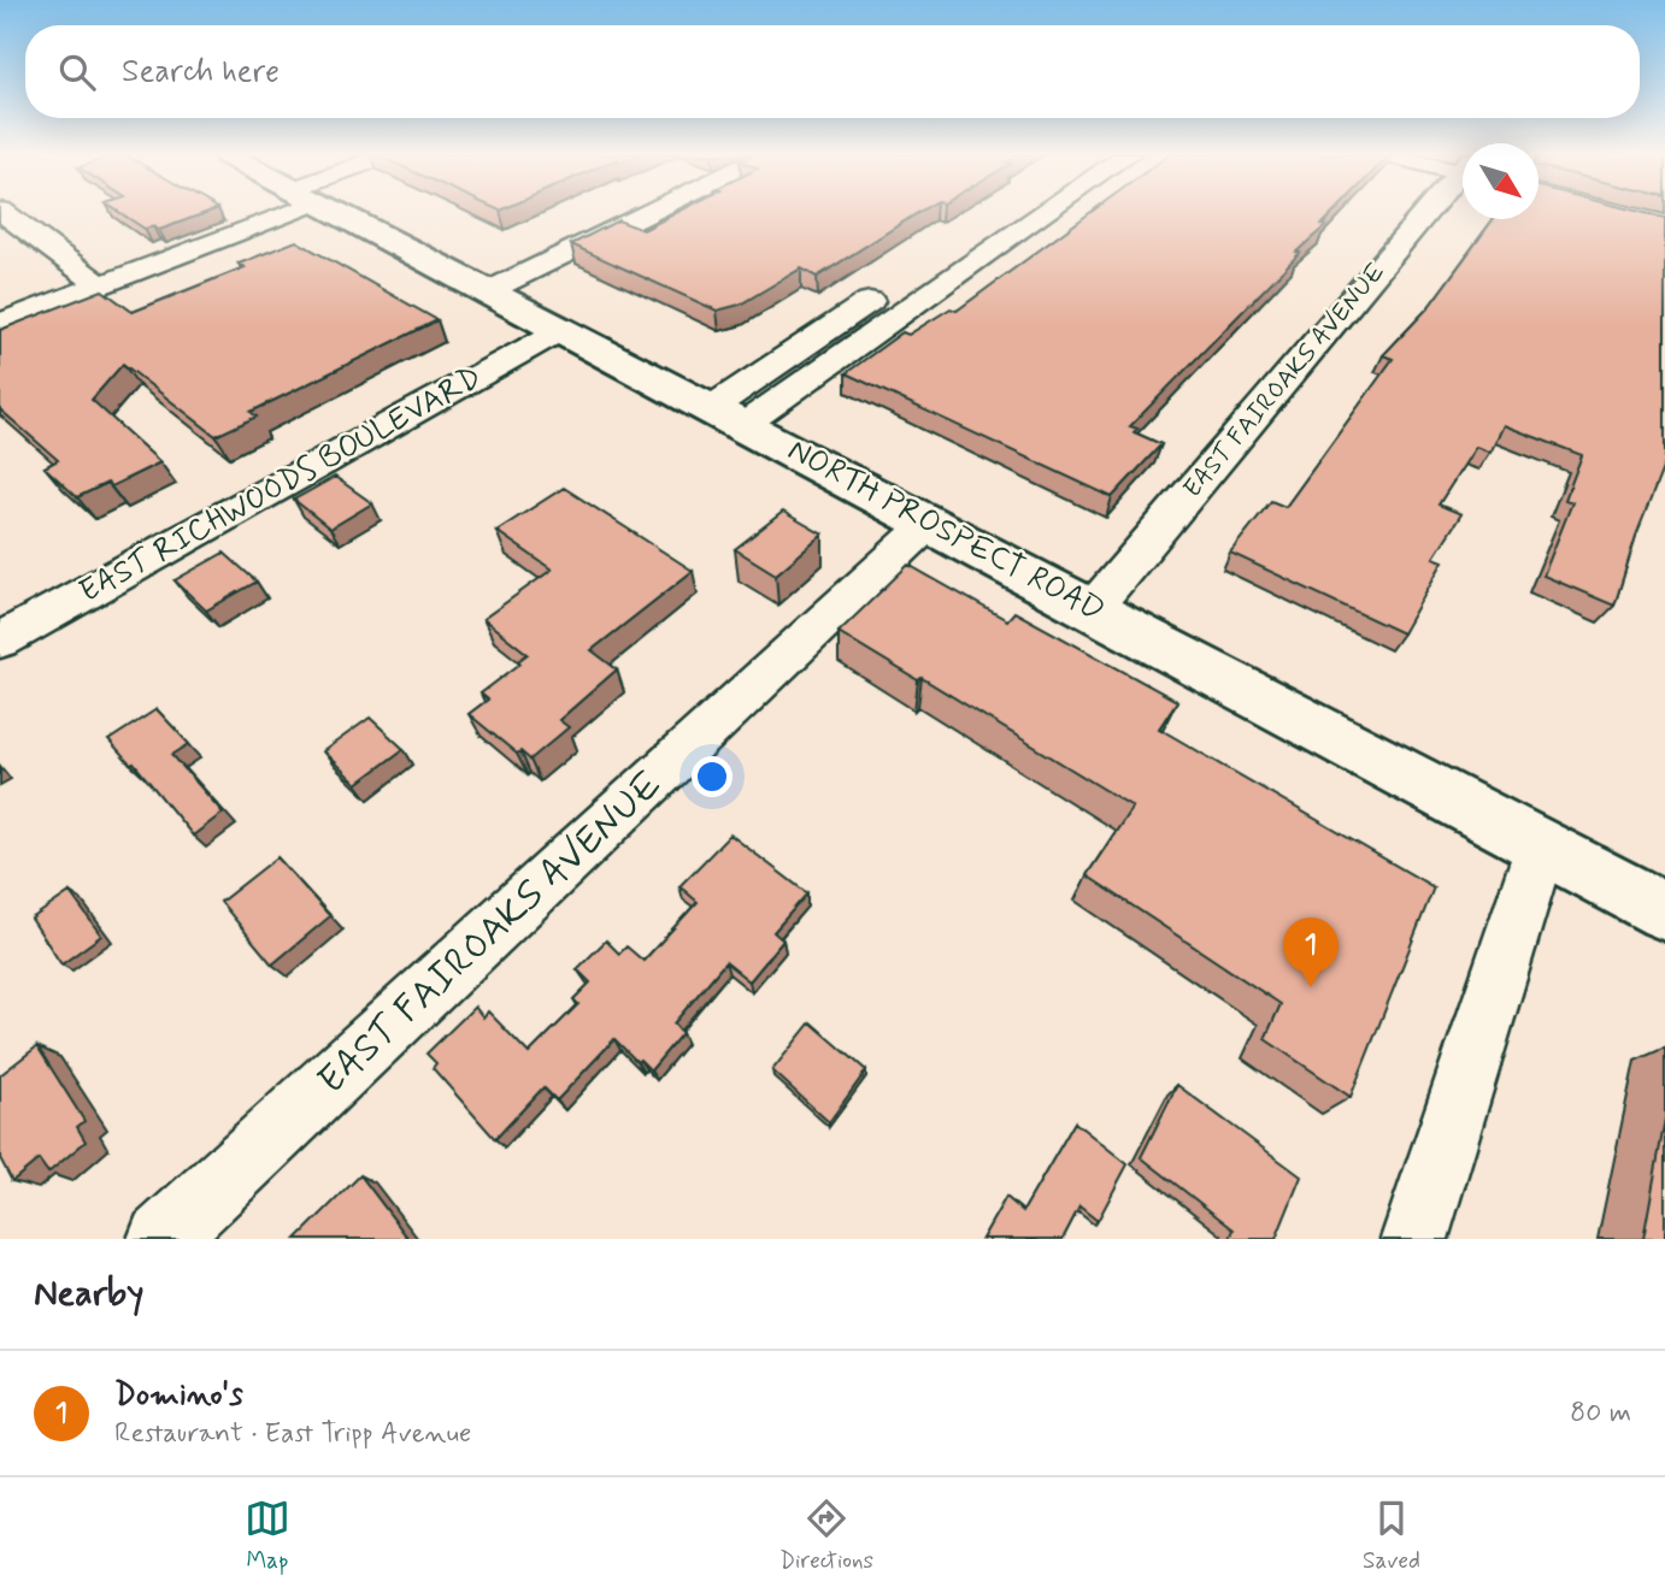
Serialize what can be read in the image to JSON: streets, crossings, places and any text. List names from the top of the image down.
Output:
{
  "streets": {
    "main road": ["NORTH PROSPECT ROAD"],
    "street": ["EAST FAIROAKS AVENUE", "EAST RICHWOODS BOULEVARD"]
  },
  "crossings": [
    ["EAST FAIROAKS AVENUE", "NORTH PROSPECT ROAD"],
    ["EAST RICHWOODS BOULEVARD", "NORTH PROSPECT ROAD"]
  ],
  "north": "bottom right",
  "page": {
    "search": "Search here",
    "pins": "1",
    "heading": "Nearby",
    "list": [
      {
        "mark": "1",
        "name": "Domino's",
        "note": "Restaurant · East Tripp Avenue",
        "value": "80 m"
      }
    ],
    "nav": ["Map", "Directions", "Saved"]
  }
}
